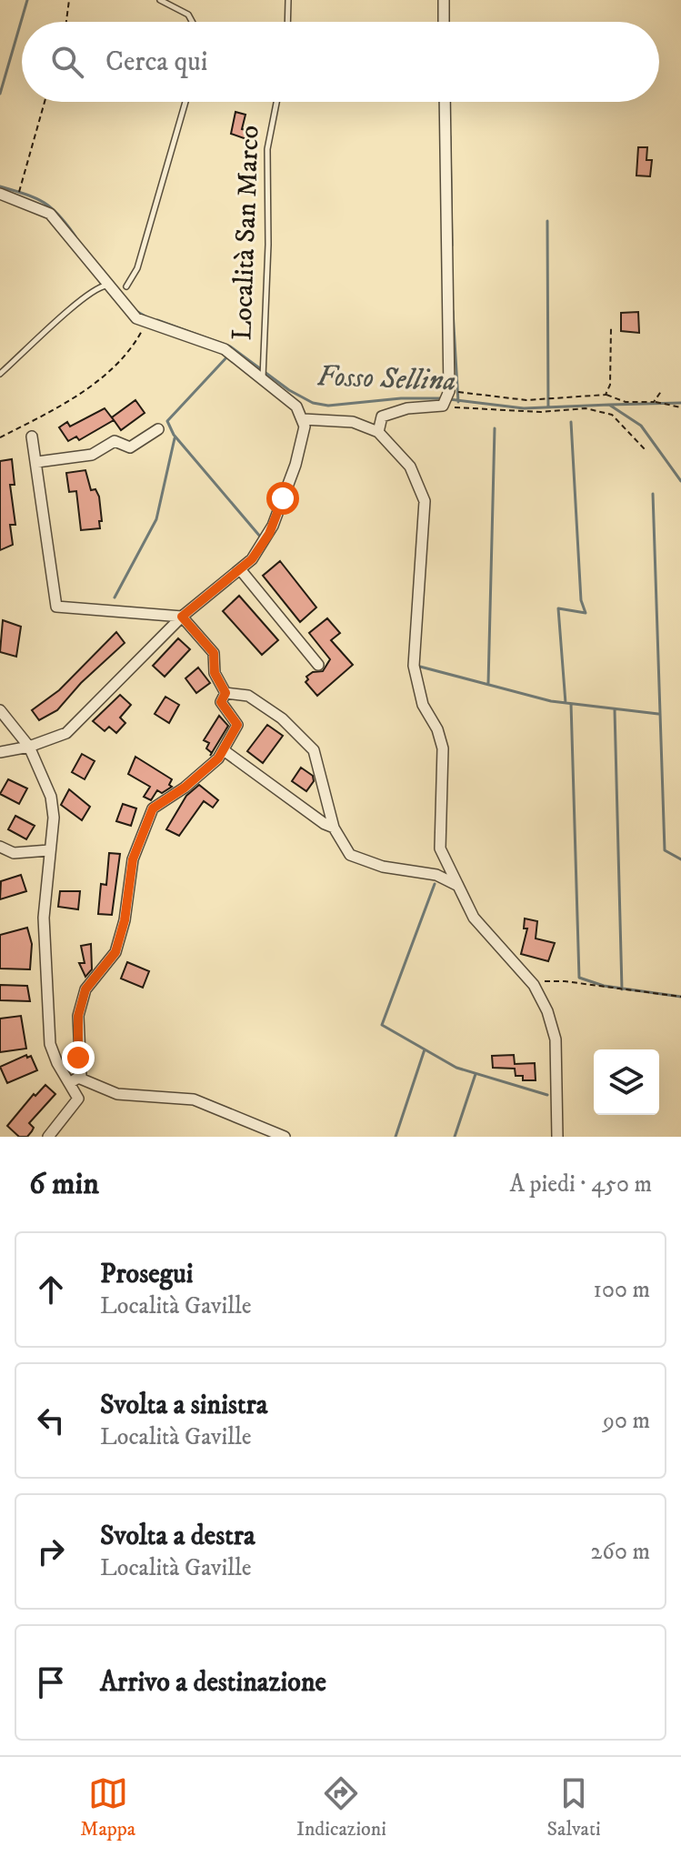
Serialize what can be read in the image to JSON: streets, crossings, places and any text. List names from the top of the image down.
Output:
{
  "streets": {
    "lane": ["Località San Marco"]
  },
  "water": ["Fosso Sellina"],
  "page": {
    "search": "Cerca qui",
    "heading": ["6 min", "A piedi · 450 m"],
    "list": [
      ["Prosegui", "Località Gaville", "100 m"],
      ["Svolta a sinistra", "Località Gaville", "90 m"],
      ["Svolta a destra", "Località Gaville", "260 m"],
      "Arrivo a destinazione"
    ],
    "nav": ["Mappa", "Indicazioni", "Salvati"]
  }
}
